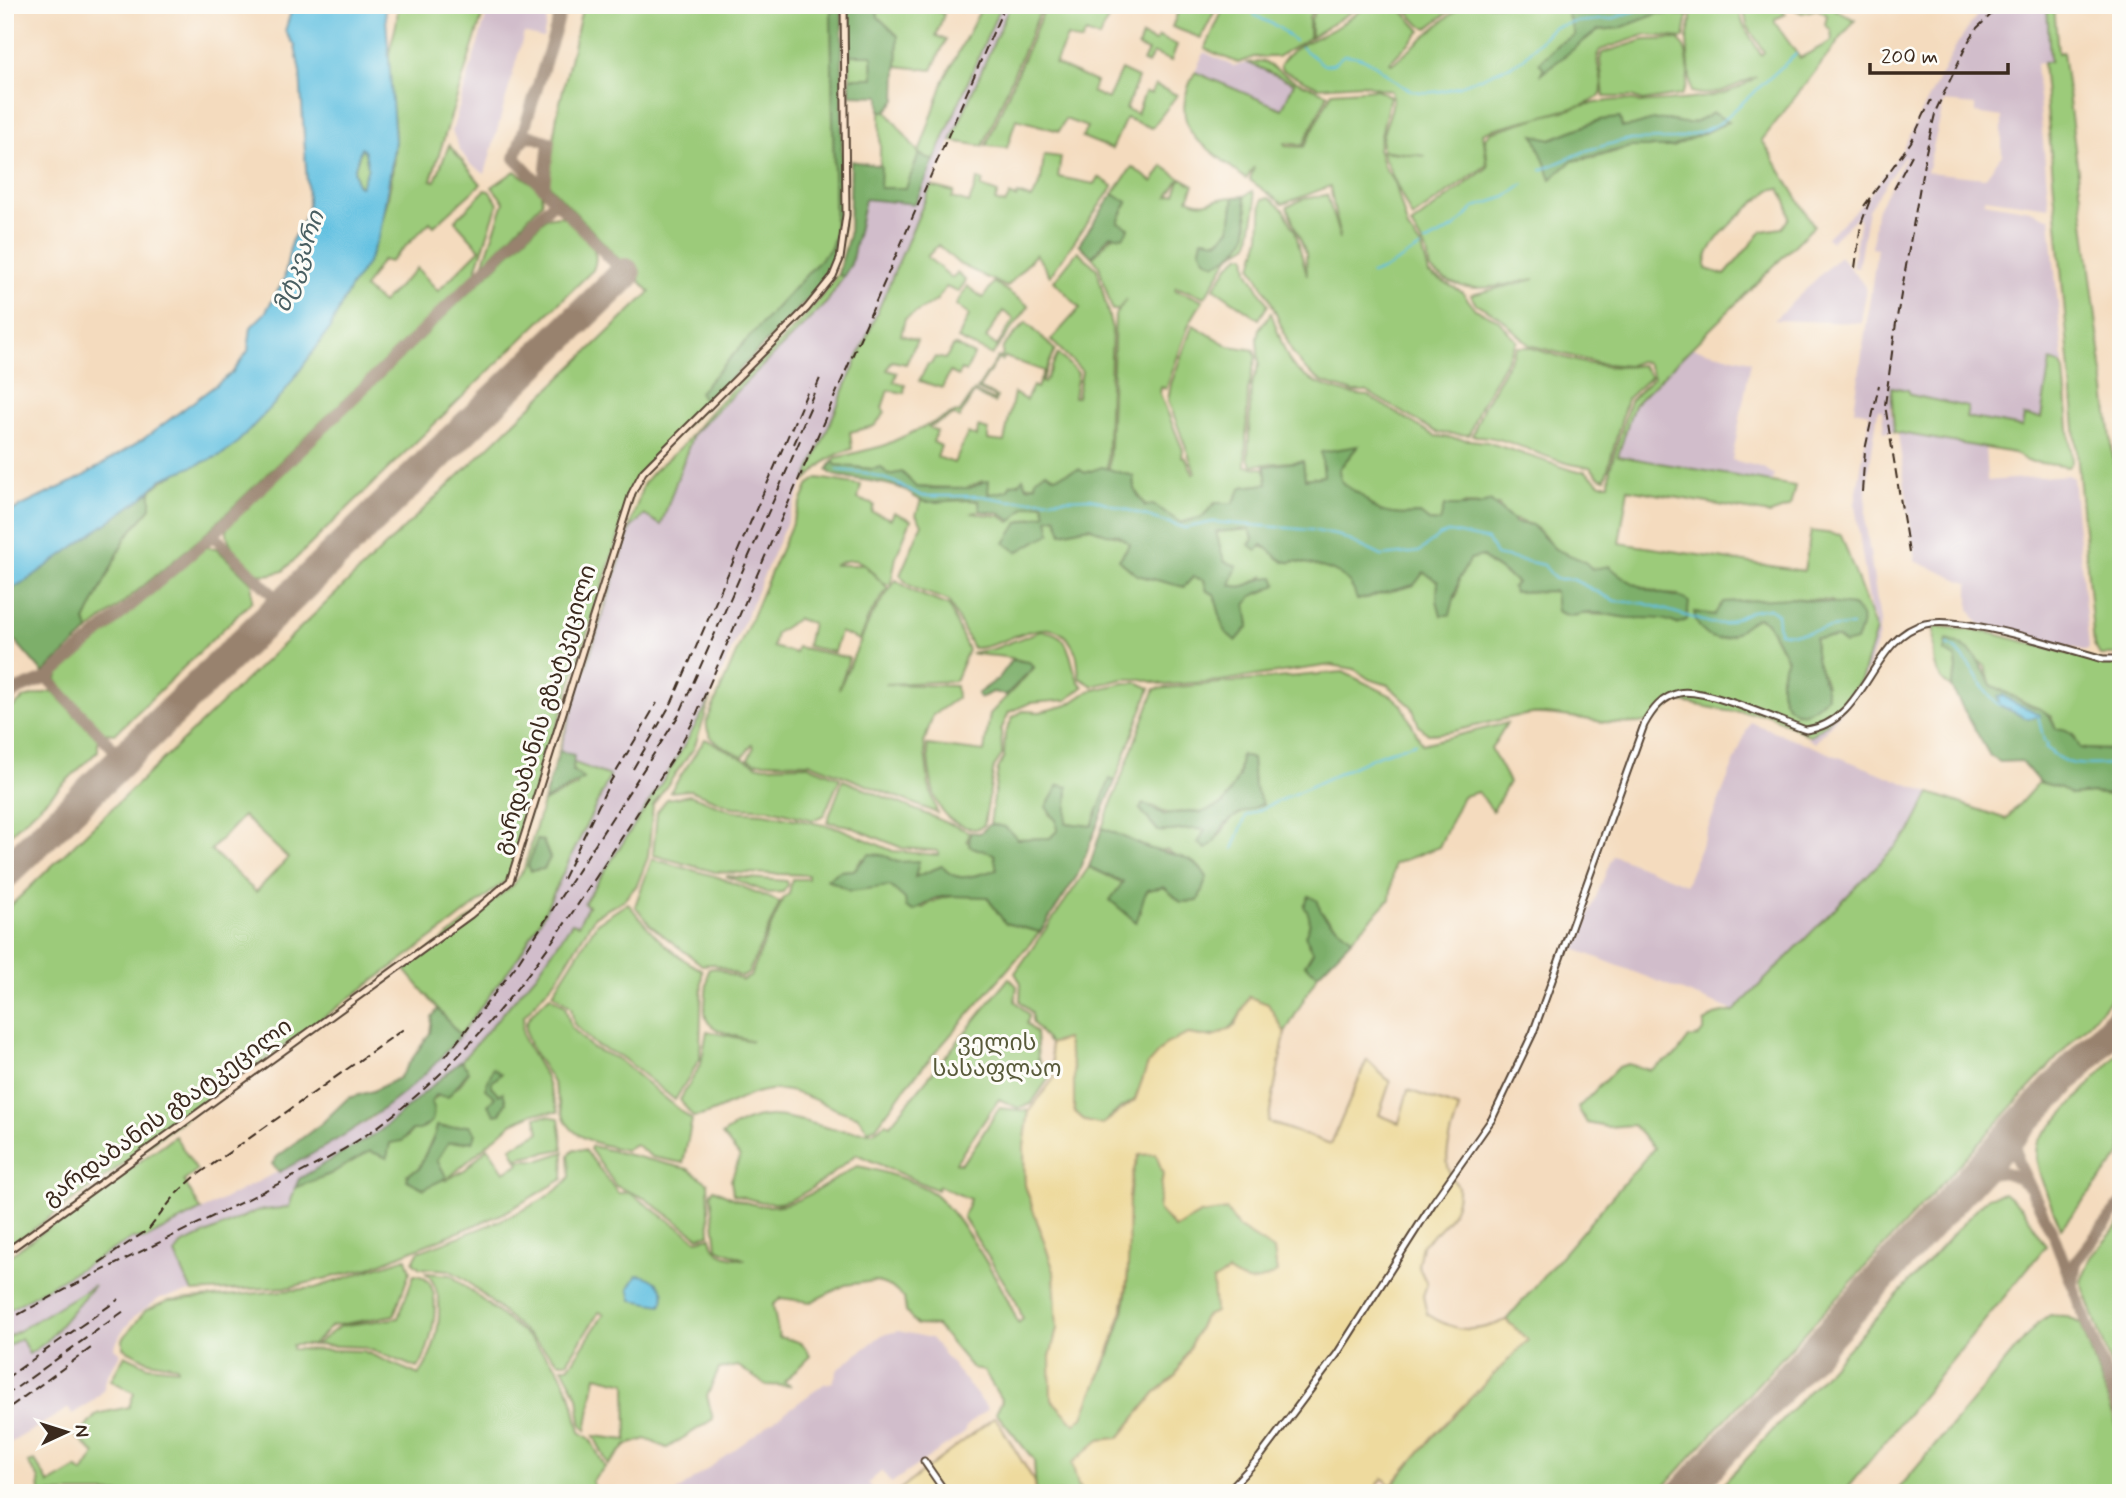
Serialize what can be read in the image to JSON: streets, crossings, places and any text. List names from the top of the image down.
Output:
{
  "streets": {
    "main road": ["გარდაბანის გზატკეცილი"]
  },
  "water": ["მტკვარი"],
  "parks": ["ველის სასაფლაო"],
  "scale_bar": "200 m",
  "north": "right"
}
